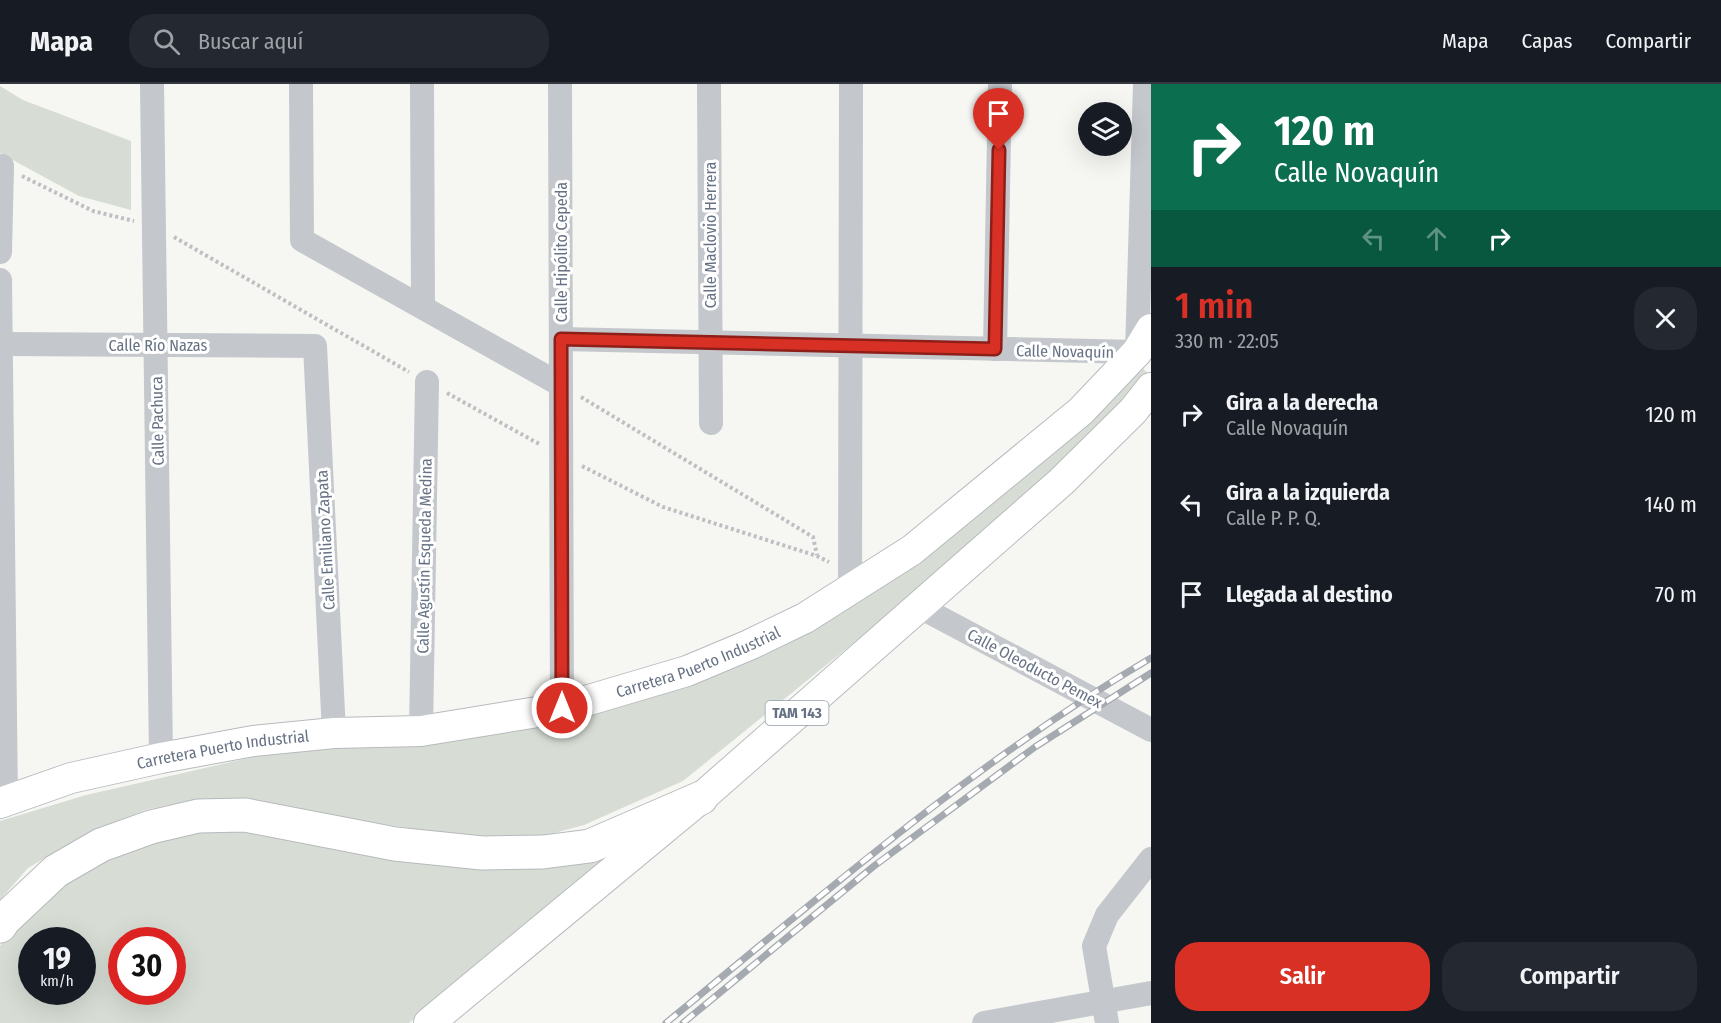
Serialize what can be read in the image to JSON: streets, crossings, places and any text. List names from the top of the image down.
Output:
{
  "streets": {
    "main road": ["Carretera Puerto Industrial", "TAM 143"],
    "street": [
      "Calle Maclovio Herrera",
      "Calle Hipólito Cepeda",
      "Calle Río Nazas",
      "Calle Novaquín",
      "Calle Pachuca",
      "Calle Emiliano Zapata",
      "Calle Agustín Esqueda Medina",
      "Calle Oleoducto Pemex"
    ]
  },
  "crossings": [
    ["Calle Maclovio Herrera", "Calle Novaquín"],
    ["Calle Hipólito Cepeda", "Calle Novaquín"],
    ["Calle Hipólito Cepeda", "Carretera Puerto Industrial"],
    ["Calle Río Nazas", "Calle Pachuca"],
    ["Calle Río Nazas", "Calle Emiliano Zapata"],
    ["Calle Novaquín", "Carretera Puerto Industrial"],
    ["Calle Pachuca", "Carretera Puerto Industrial"],
    ["Calle Emiliano Zapata", "Carretera Puerto Industrial"],
    ["Calle Agustín Esqueda Medina", "Carretera Puerto Industrial"],
    ["Calle Oleoducto Pemex", "TAM 143"]
  ],
  "page": {
    "header": "Mapa",
    "search": "Buscar aquí",
    "nav": ["Mapa", "Capas", "Compartir"],
    "turn": ["120 m", "Calle Novaquín"],
    "heading": ["1 min", "330 m · 22:05"],
    "list": [
      {
        "name": "Gira a la derecha",
        "note": "Calle Novaquín",
        "value": "120 m"
      },
      {
        "name": "Gira a la izquierda",
        "note": "Calle P. P. Q.",
        "value": "140 m"
      },
      {
        "name": "Llegada al destino",
        "value": "70 m"
      }
    ],
    "speed": "19 km/h",
    "limit": "30",
    "buttons": ["Salir", "Compartir"]
  }
}
